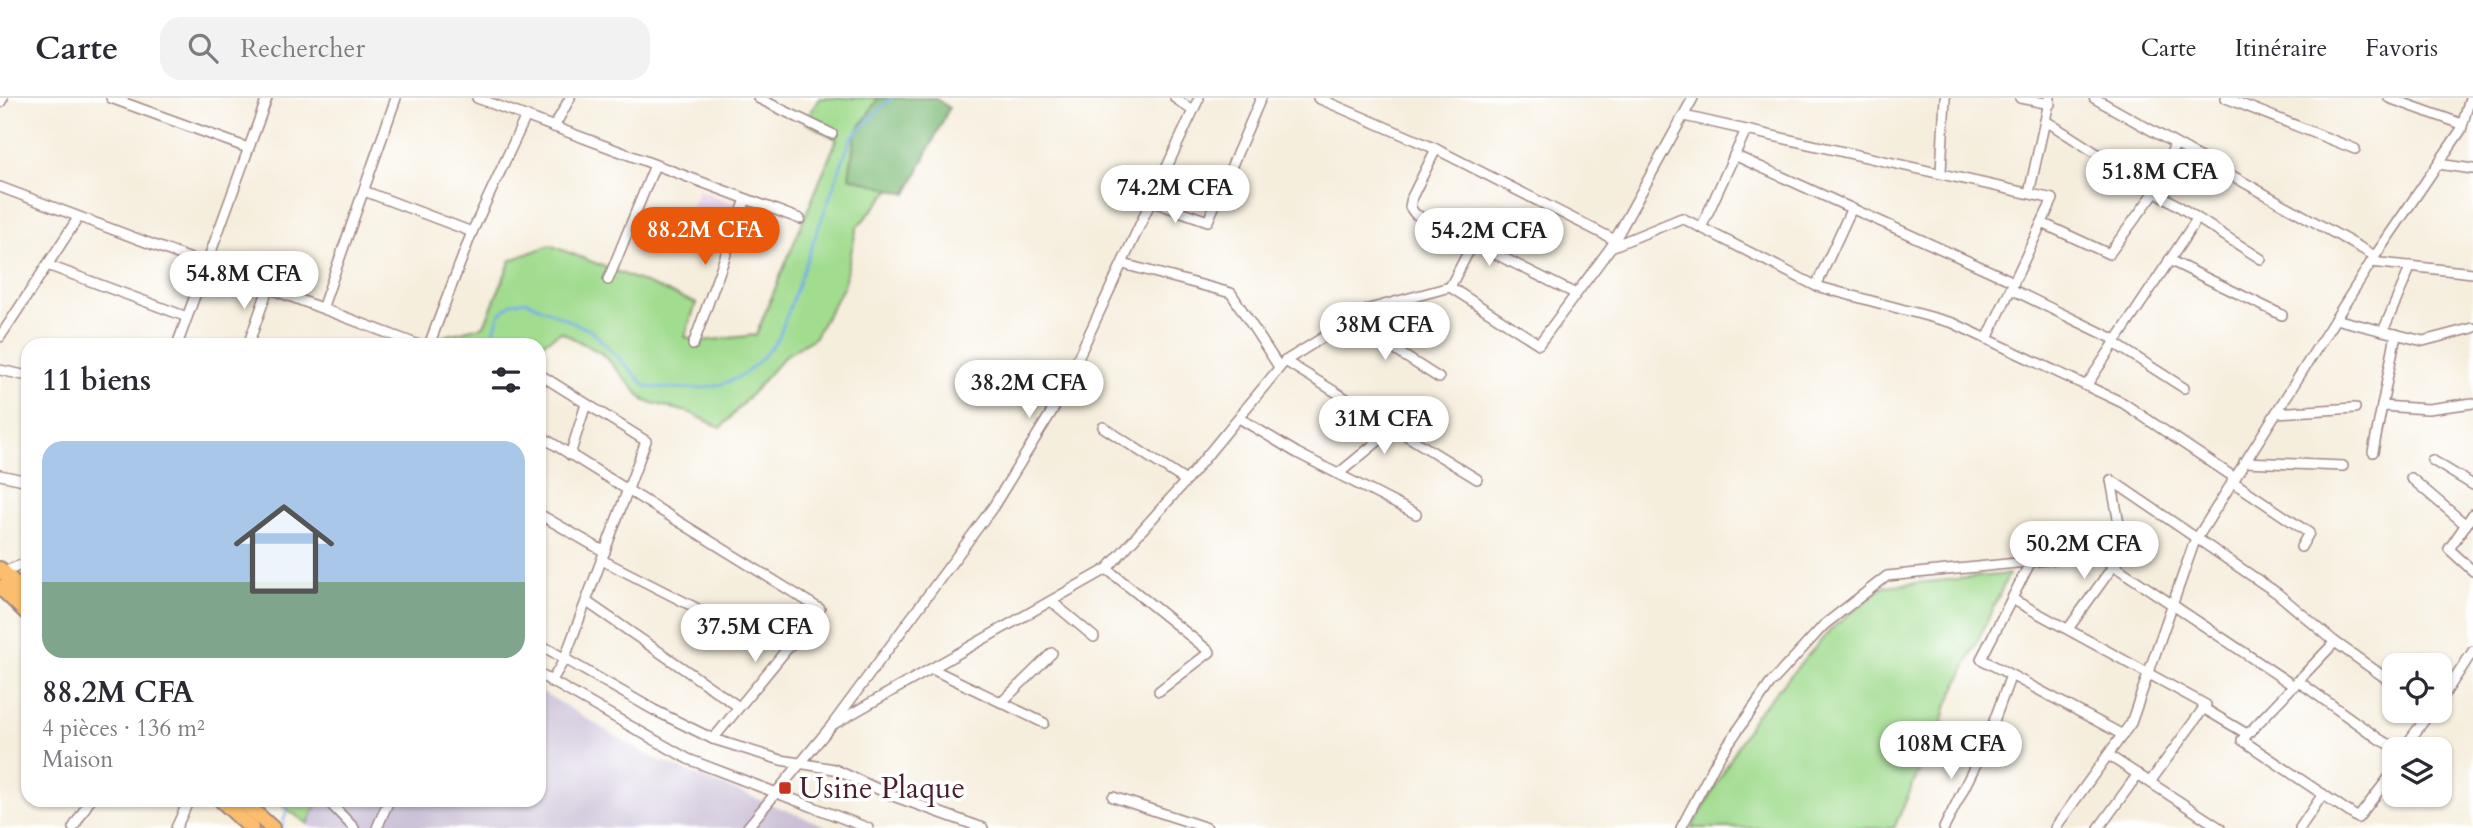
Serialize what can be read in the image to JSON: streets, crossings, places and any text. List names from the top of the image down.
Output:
{
  "places": {
    "transit": ["Usine Plaque"]
  },
  "page": {
    "header": "Carte",
    "search": "Rechercher",
    "nav": ["Carte", "Itinéraire", "Favoris"],
    "price": [
      "51.8M CFA",
      "74.2M CFA",
      "88.2M CFA",
      "54.2M CFA",
      "54.8M CFA",
      "38M CFA",
      "38.2M CFA",
      "31M CFA",
      "50.2M CFA",
      "37.5M CFA",
      "108M CFA"
    ],
    "heading": "11 biens",
    "list": [
      {
        "name": "88.2M CFA",
        "note": "4 pièces · 136 m² · Maison"
      }
    ]
  }
}
